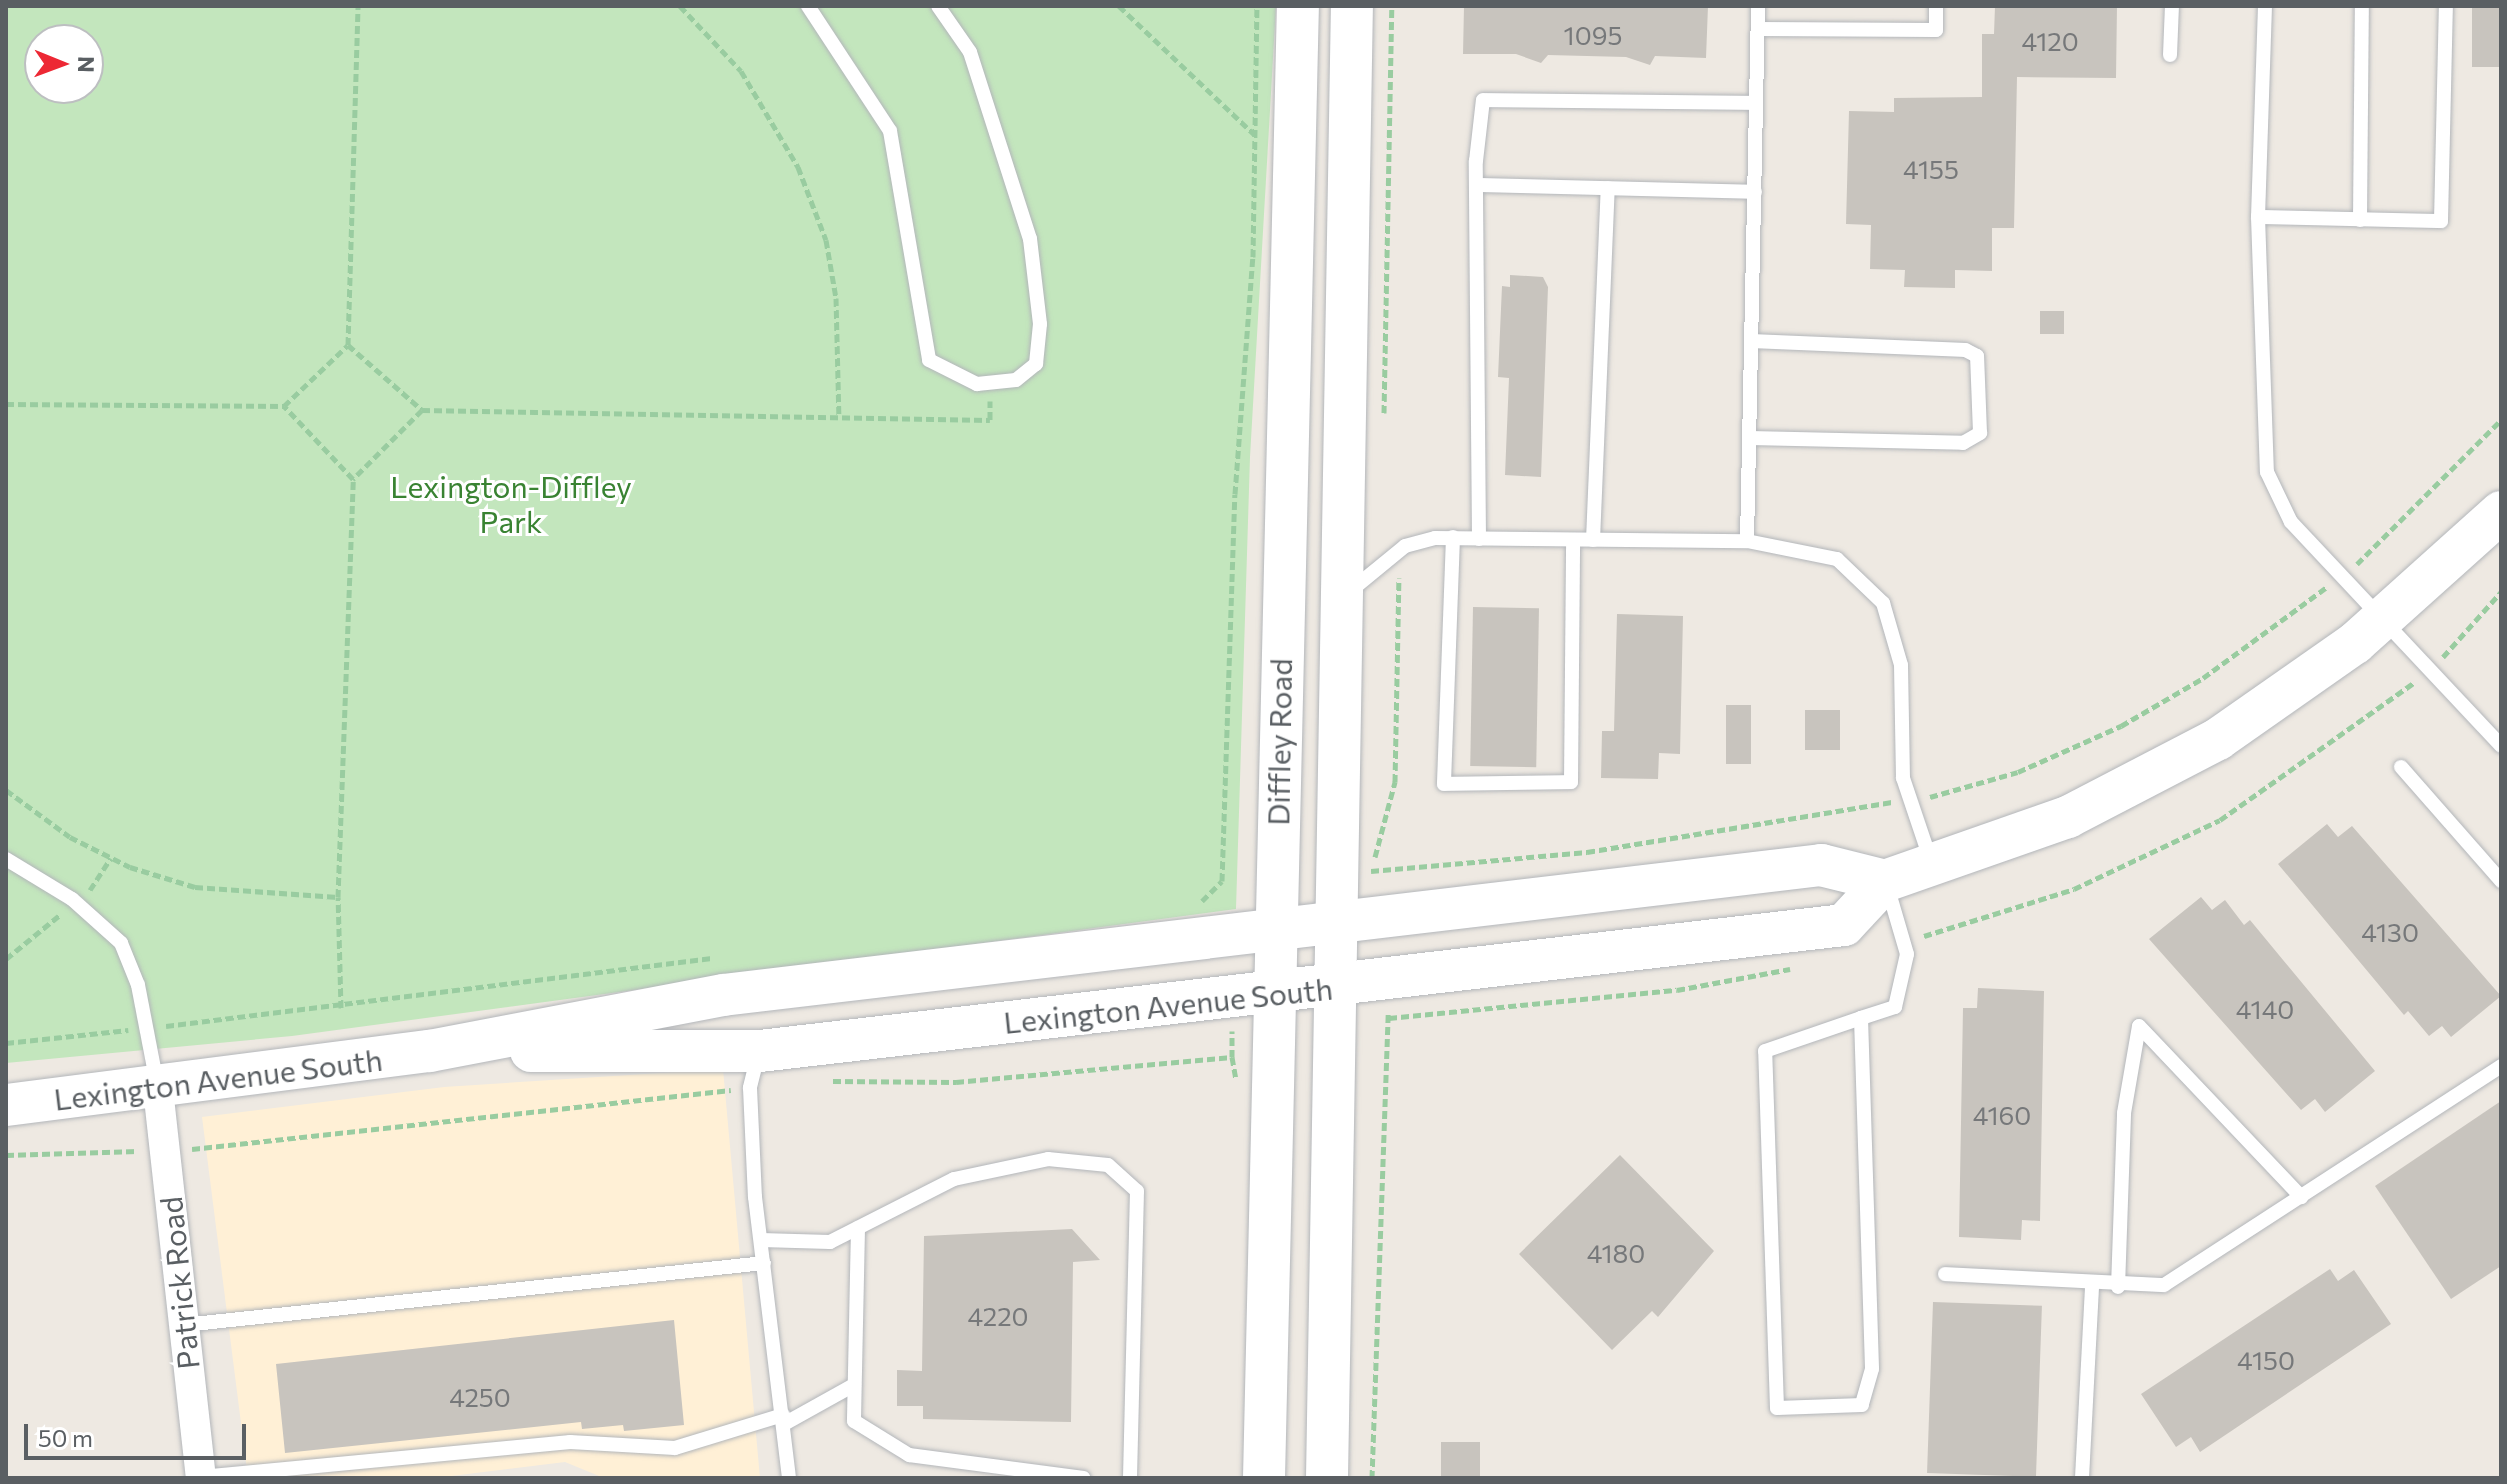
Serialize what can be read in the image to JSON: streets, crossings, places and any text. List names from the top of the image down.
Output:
{
  "streets": {
    "street": ["Diffley Road", "Lexington Avenue South", "Patrick Road"]
  },
  "crossings": [
    ["Diffley Road", "Lexington Avenue South"],
    ["Lexington Avenue South", "Patrick Road"]
  ],
  "parks": ["Lexington-Diffley Park"],
  "house_numbers": [
    "1095",
    "4120",
    "4155",
    "4130",
    "4140",
    "4160",
    "4180",
    "4220",
    "4150",
    "4250"
  ],
  "scale_bar": "50 m",
  "north": "right"
}
